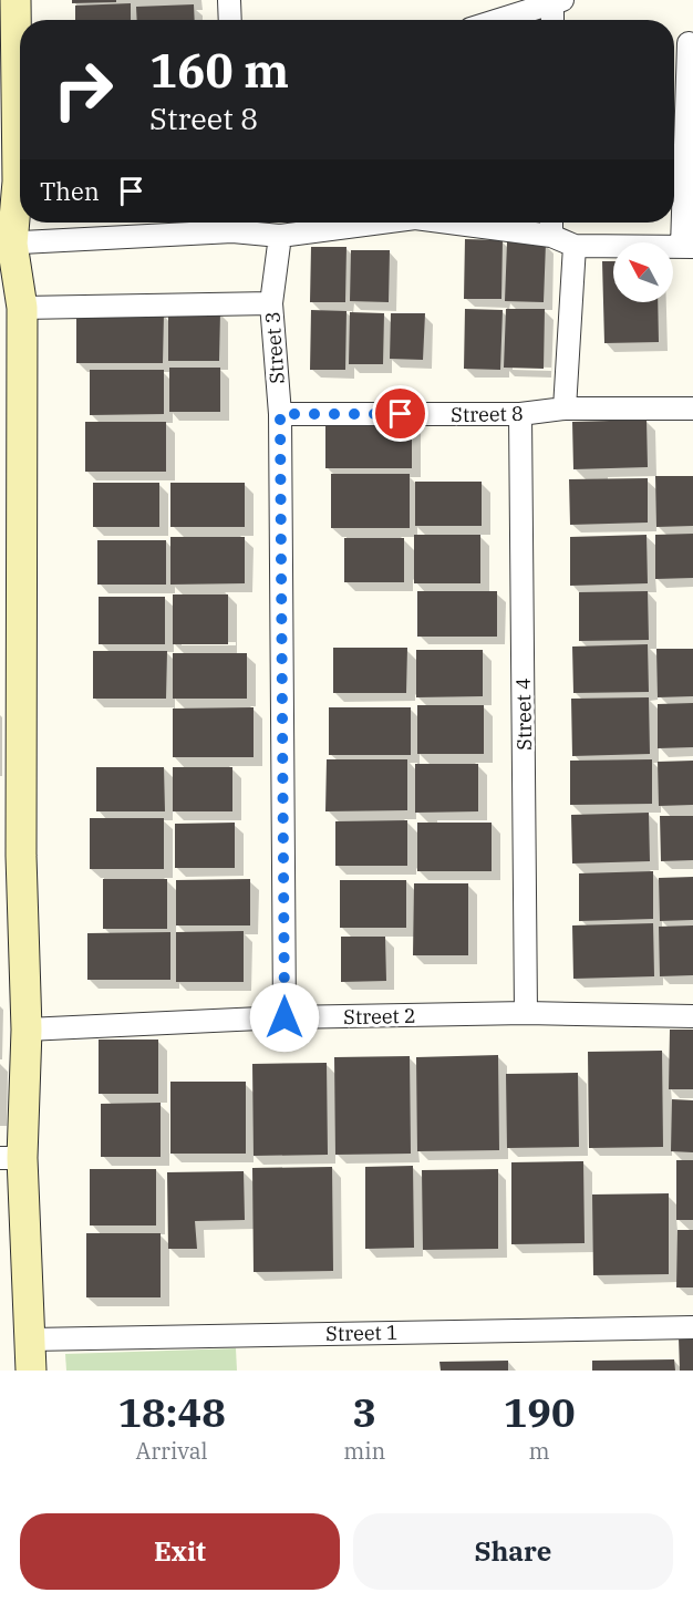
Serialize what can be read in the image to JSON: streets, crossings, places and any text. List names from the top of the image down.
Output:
{
  "streets": {
    "street": [
      "Street 3",
      "Street 8",
      "Street 4",
      "Street 2",
      "Street 1"
    ]
  },
  "crossings": [
    ["Street 3", "Street 8"],
    ["Street 3", "Street 2"],
    ["Street 8", "Street 4"],
    ["Street 4", "Street 2"]
  ],
  "north": "top left",
  "page": {
    "turn": ["160 m", "Street 8"],
    "then": "Then",
    "eta": [
      "18:48",
      "Arrival",
      "3",
      "min",
      "190",
      "m"
    ],
    "buttons": ["Exit", "Share"]
  }
}
